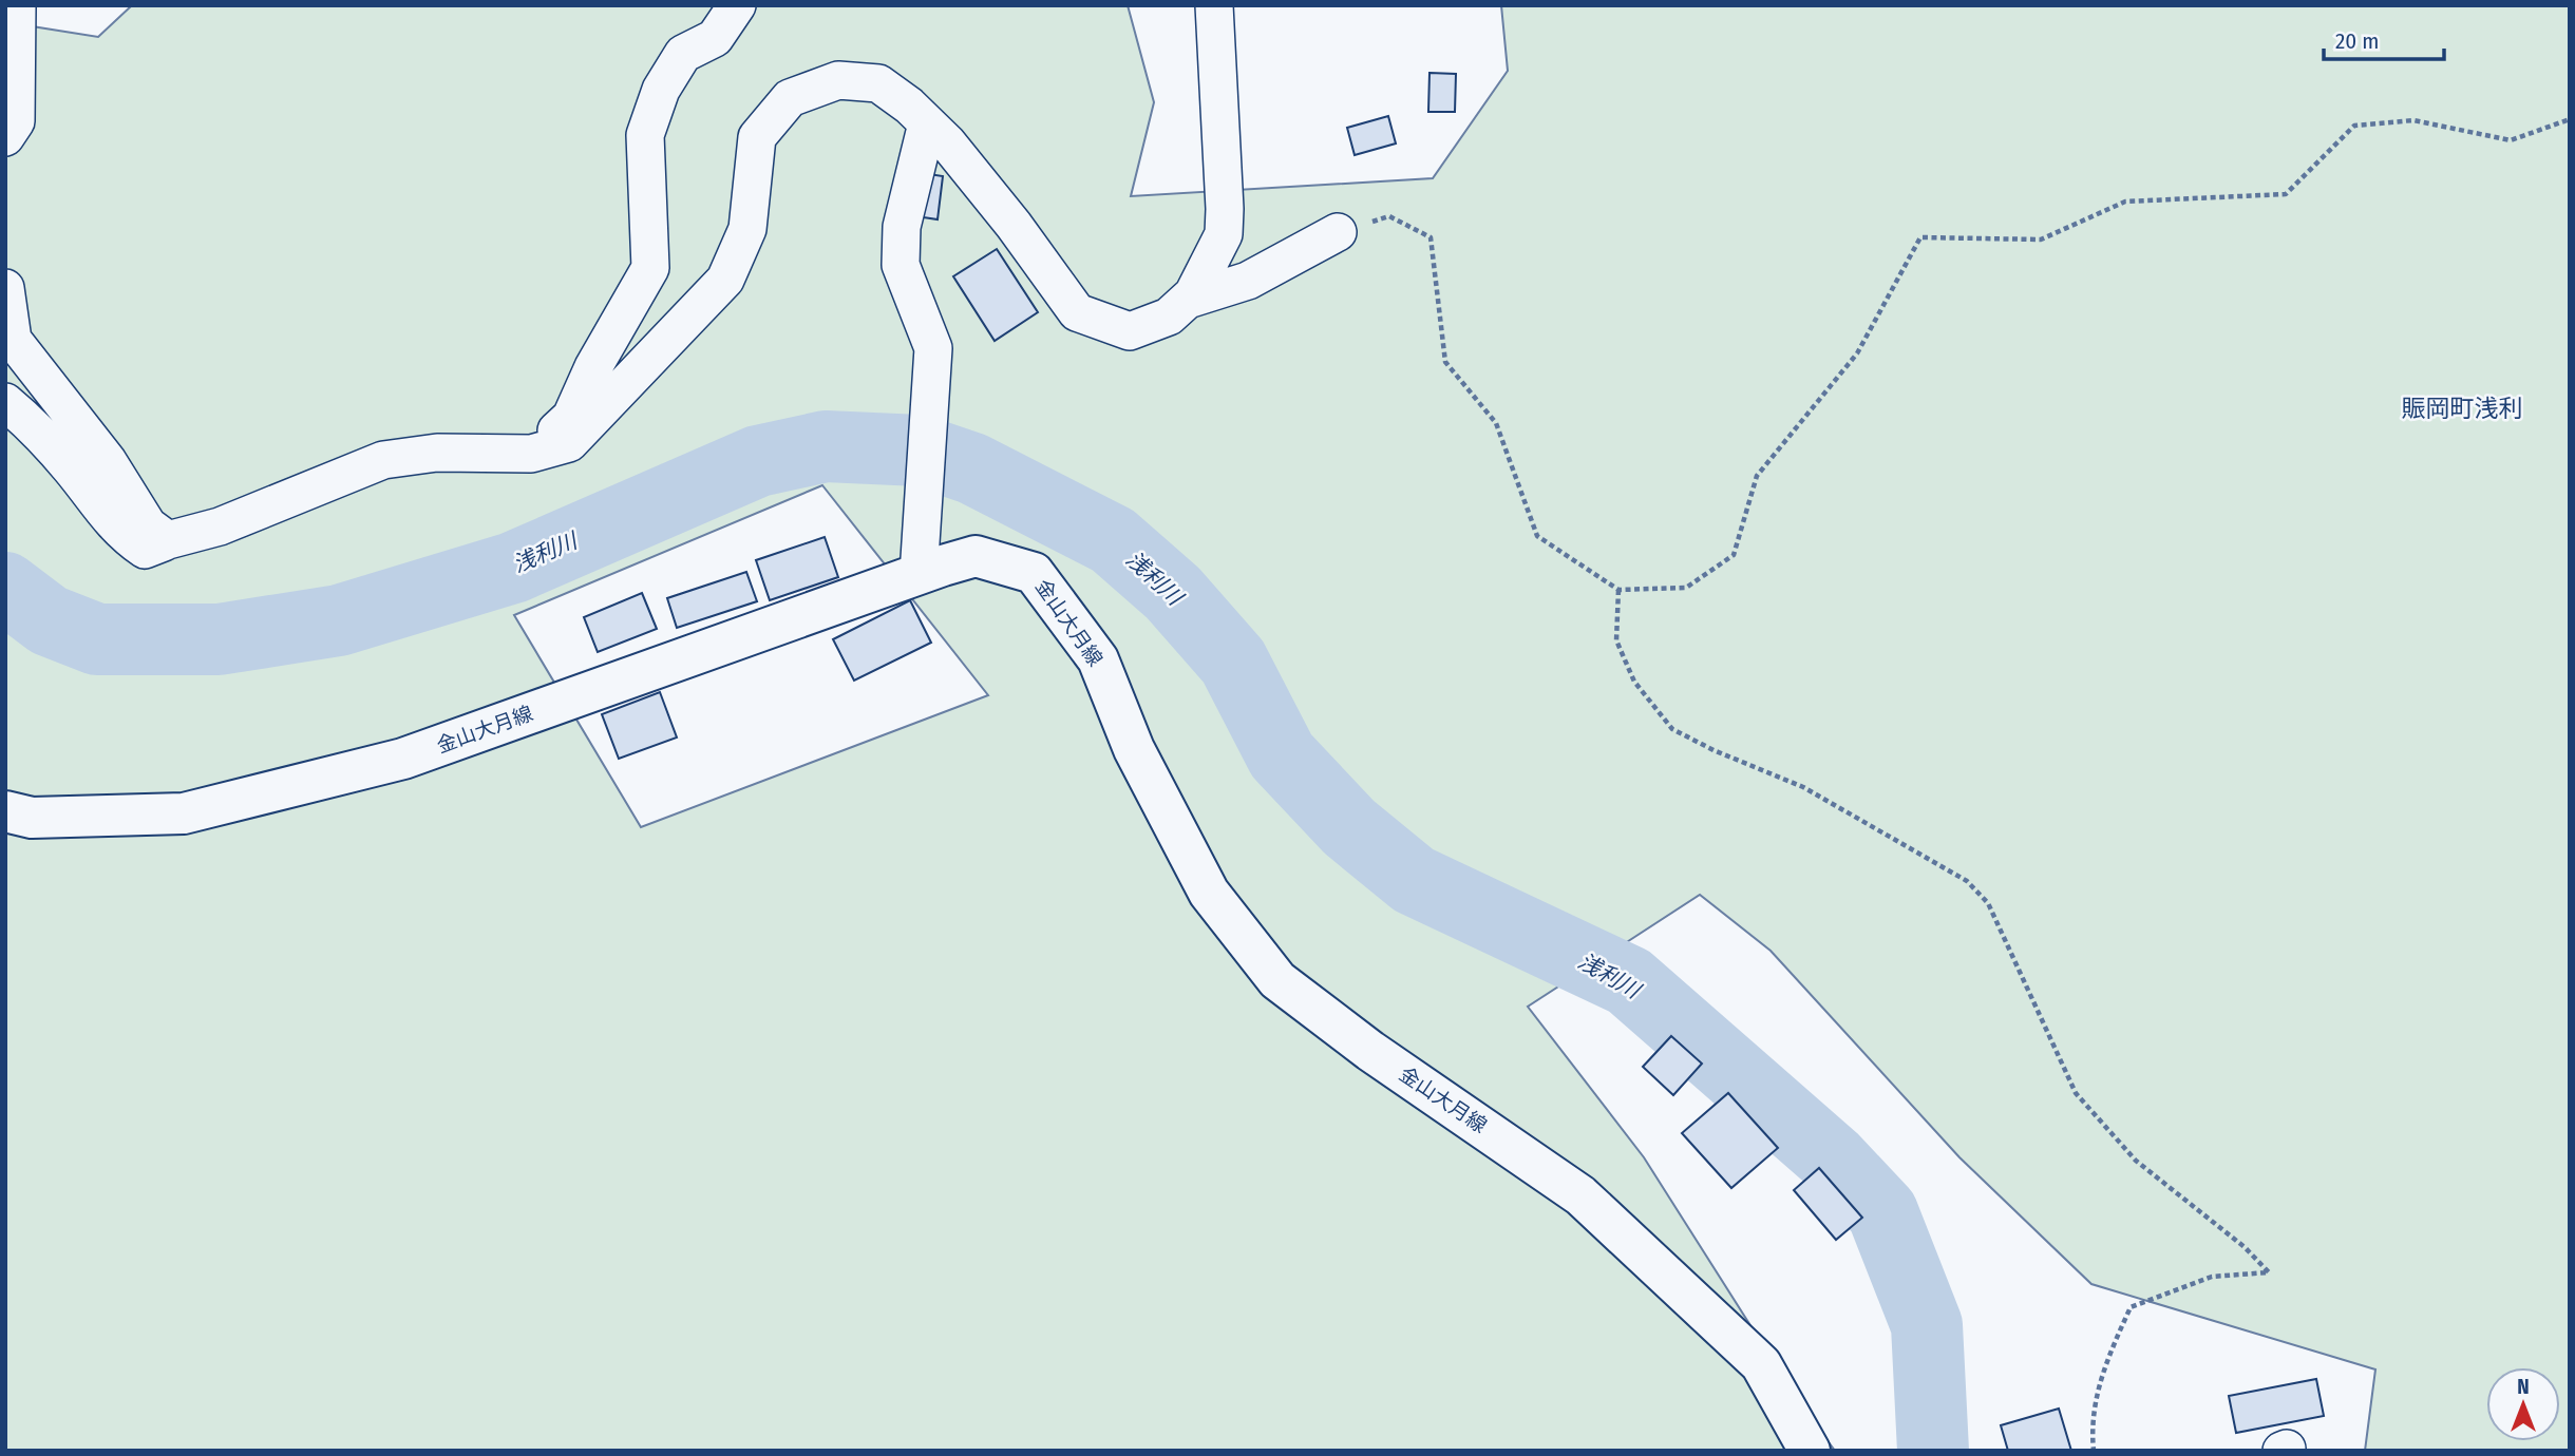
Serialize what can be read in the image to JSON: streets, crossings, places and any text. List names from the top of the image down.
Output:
{
  "streets": {
    "main road": ["金山大月線"]
  },
  "districts": ["賑岡町浅利"],
  "water": ["浅利川"],
  "scale_bar": "20 m",
  "north": "top"
}
